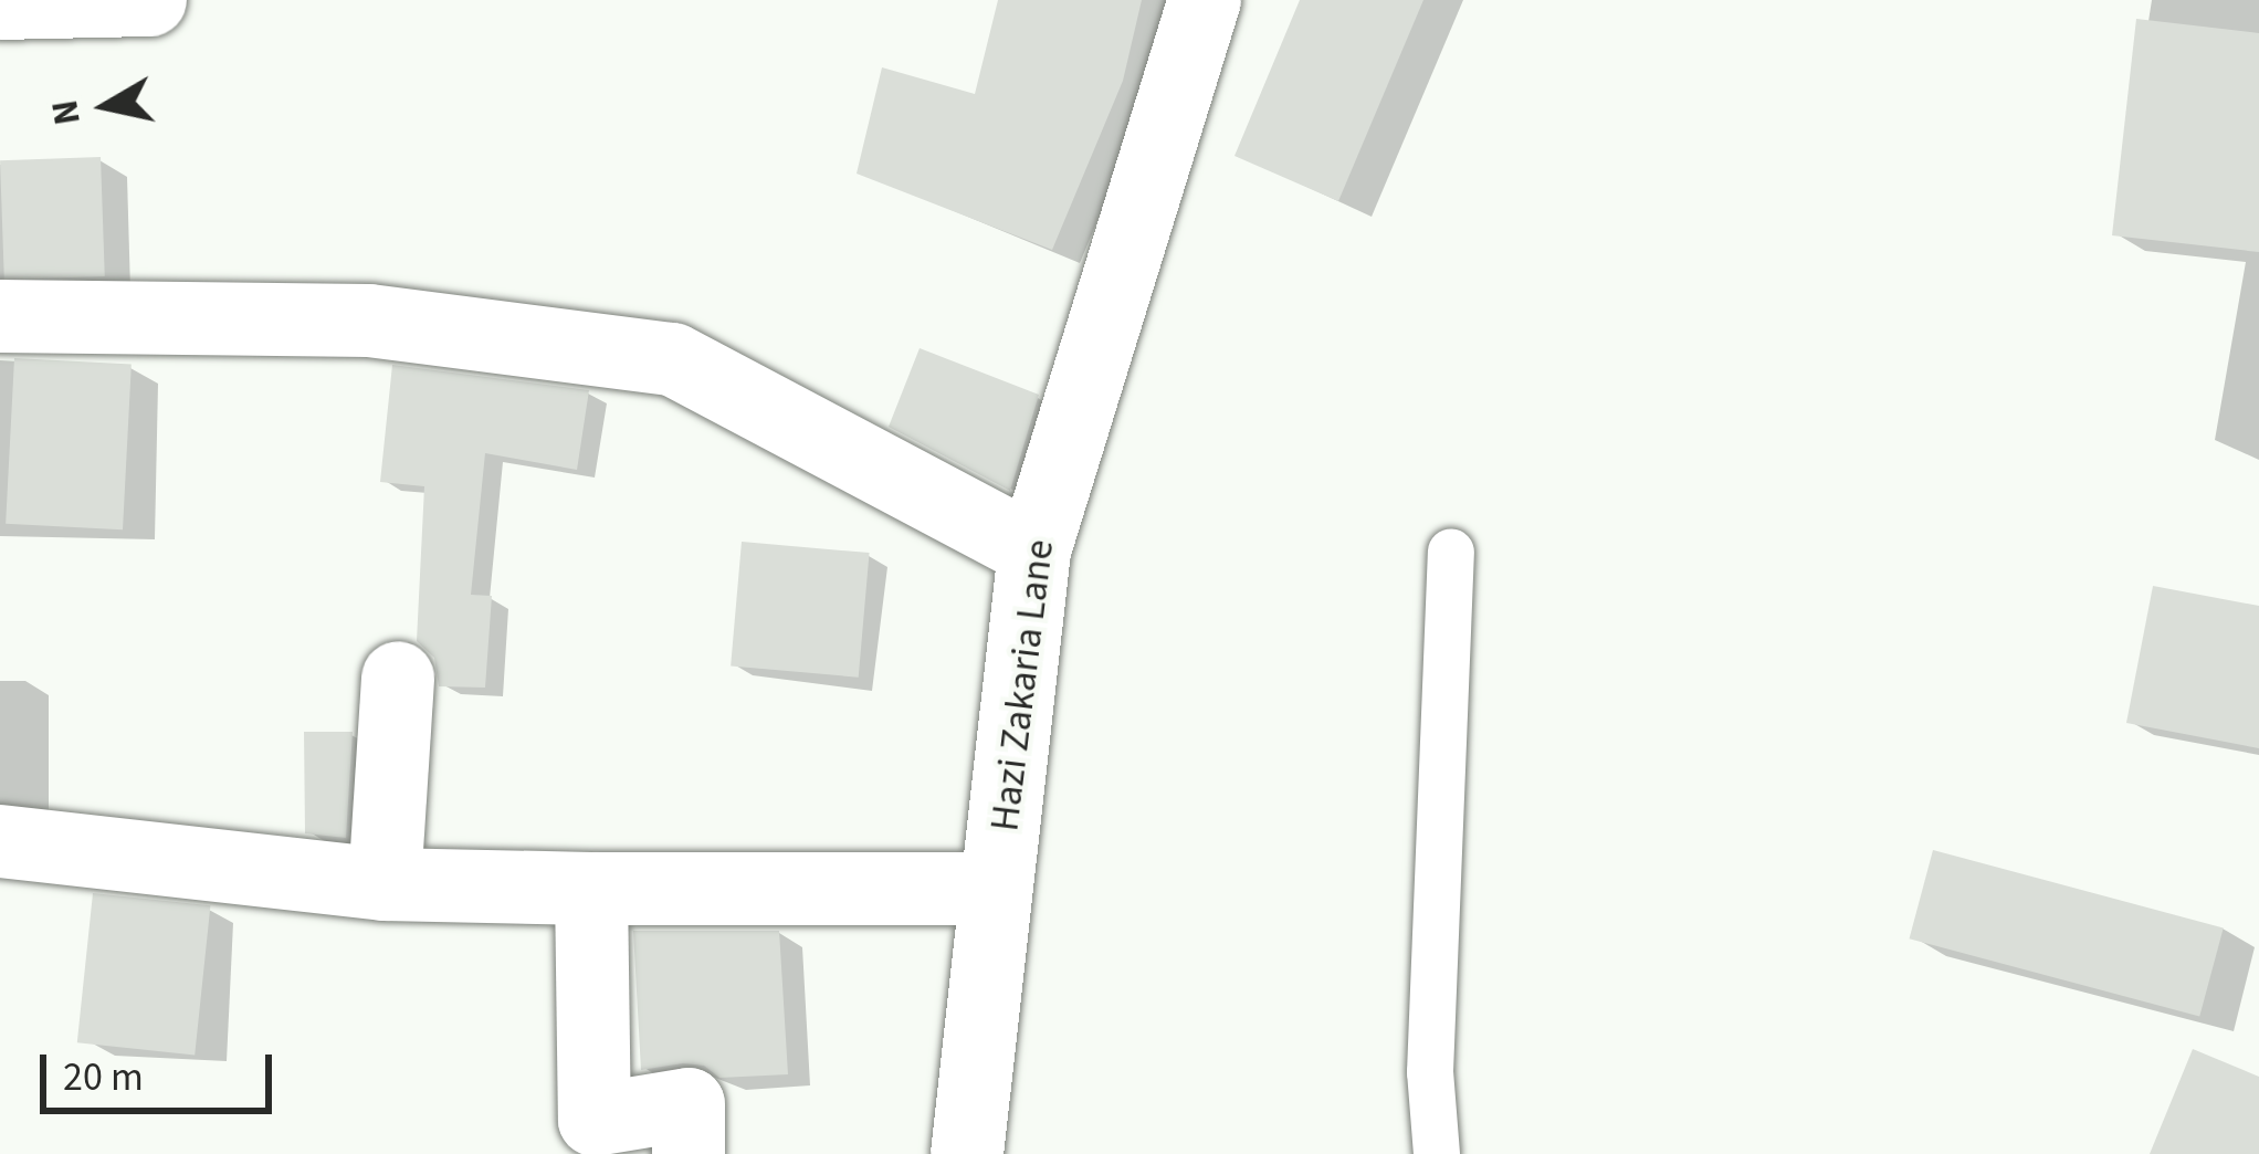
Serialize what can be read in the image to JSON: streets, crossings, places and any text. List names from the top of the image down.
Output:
{
  "streets": {
    "street": ["Hazi Zakaria Lane"]
  },
  "scale_bar": "20 m",
  "north": "left"
}
